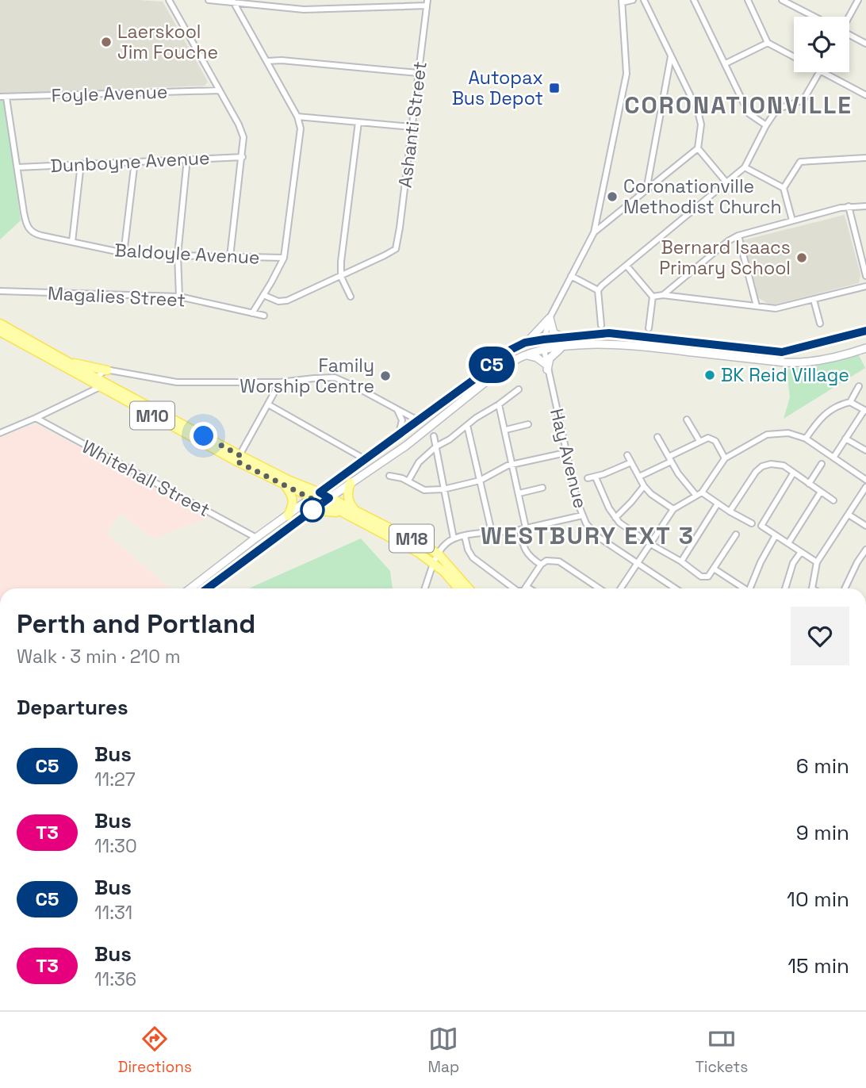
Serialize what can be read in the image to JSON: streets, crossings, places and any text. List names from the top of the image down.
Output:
{
  "streets": {
    "main road": ["M10", "M18"],
    "street": [
      "Foyle Avenue",
      "Ashanti Street",
      "Dunboyne Avenue",
      "Baldoyle Avenue",
      "Magalies Street",
      "Hay Avenue",
      "Whitehall Street"
    ]
  },
  "crossings": [
    ["Dunboyne Avenue", "Baldoyle Avenue"],
    ["M10", "M18"]
  ],
  "districts": ["CORONATIONVILLE", "WESTBURY EXT 3"],
  "places": {
    "other": [
      "Laerskool Jim Fouche",
      "Coronationville Methodist Church",
      "Bernard Isaacs Primary School",
      "BK Reid Village",
      "Family Worship Centre"
    ],
    "transit": ["Autopax Bus Depot"]
  },
  "lines": ["bus line C5"],
  "page": {
    "on_map": "C5",
    "heading": [
      ["Perth and Portland", "Walk · 3 min · 210 m"],
      "Departures"
    ],
    "list": [
      {
        "mark": "C5",
        "name": "Bus",
        "note": "11:27",
        "value": "6 min"
      },
      {
        "mark": "T3",
        "name": "Bus",
        "note": "11:30",
        "value": "9 min"
      },
      {
        "mark": "C5",
        "name": "Bus",
        "note": "11:31",
        "value": "10 min"
      },
      {
        "mark": "T3",
        "name": "Bus",
        "note": "11:36",
        "value": "15 min"
      }
    ],
    "tabs": ["Directions", "Map", "Tickets"]
  }
}
